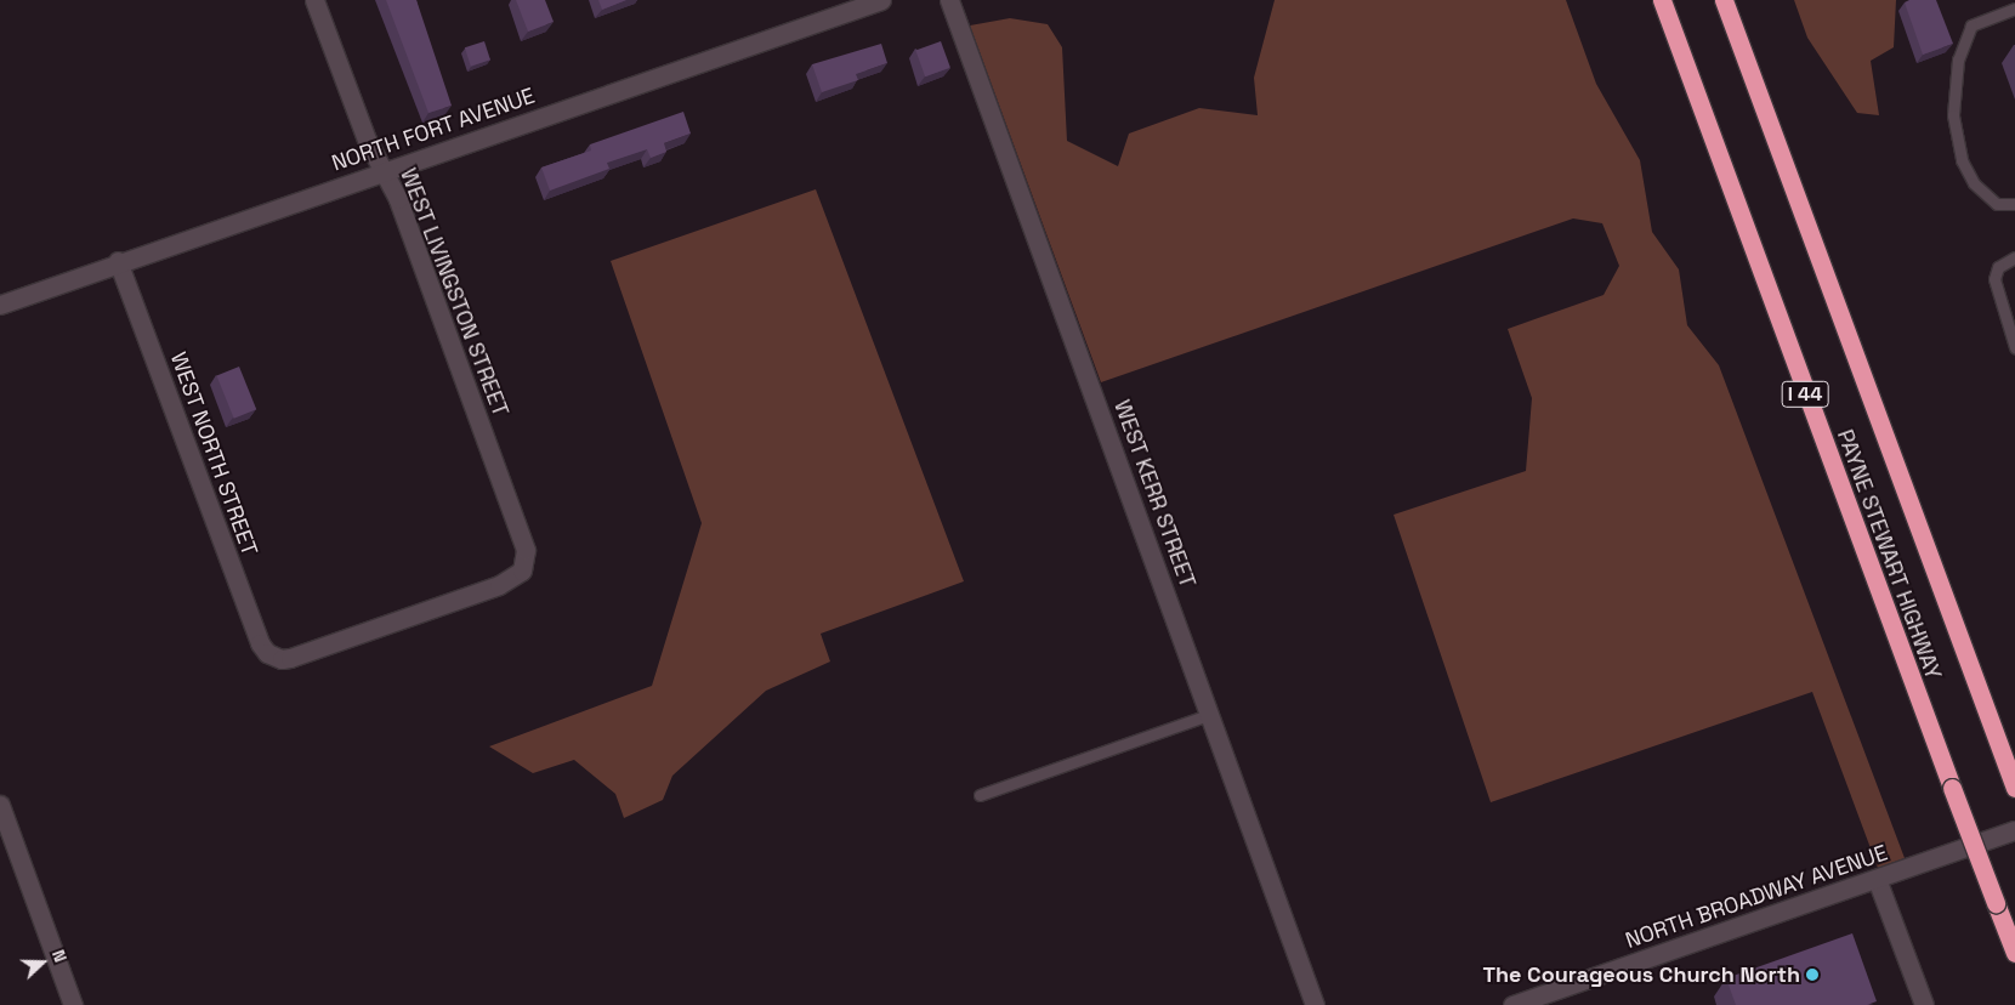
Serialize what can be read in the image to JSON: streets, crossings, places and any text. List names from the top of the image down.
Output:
{
  "streets": {
    "highway": ["I 44", "PAYNE STEWART HIGHWAY"],
    "street": [
      "NORTH FORT AVENUE",
      "WEST LIVINGSTON STREET",
      "WEST NORTH STREET",
      "WEST KERR STREET",
      "NORTH BROADWAY AVENUE"
    ]
  },
  "crossings": [
    ["NORTH FORT AVENUE", "WEST LIVINGSTON STREET"],
    ["NORTH FORT AVENUE", "WEST NORTH STREET"],
    ["WEST LIVINGSTON STREET", "WEST NORTH STREET"]
  ],
  "places": ["The Courageous Church North"],
  "north": "right"
}
